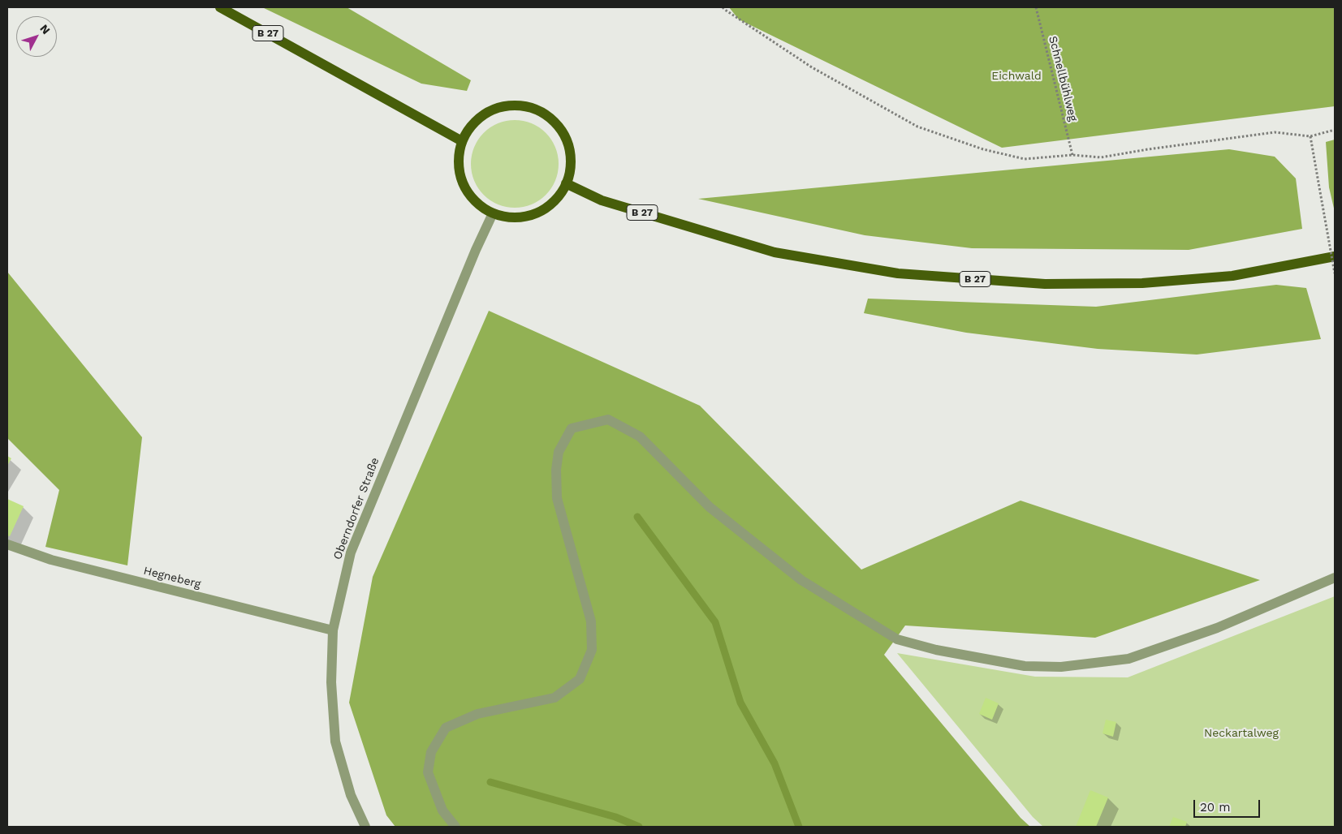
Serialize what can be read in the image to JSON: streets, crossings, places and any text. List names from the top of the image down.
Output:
{
  "streets": {
    "main road": ["B 27"],
    "street": ["Oberndorfer Straße", "Hegneberg"],
    "path": ["Schnellbühlweg"]
  },
  "crossings": [
    ["B 27", "Oberndorfer Straße"],
    ["Oberndorfer Straße", "Hegneberg"]
  ],
  "parks": ["Eichwald", "Neckartalweg"],
  "scale_bar": "20 m",
  "north": "top right"
}
